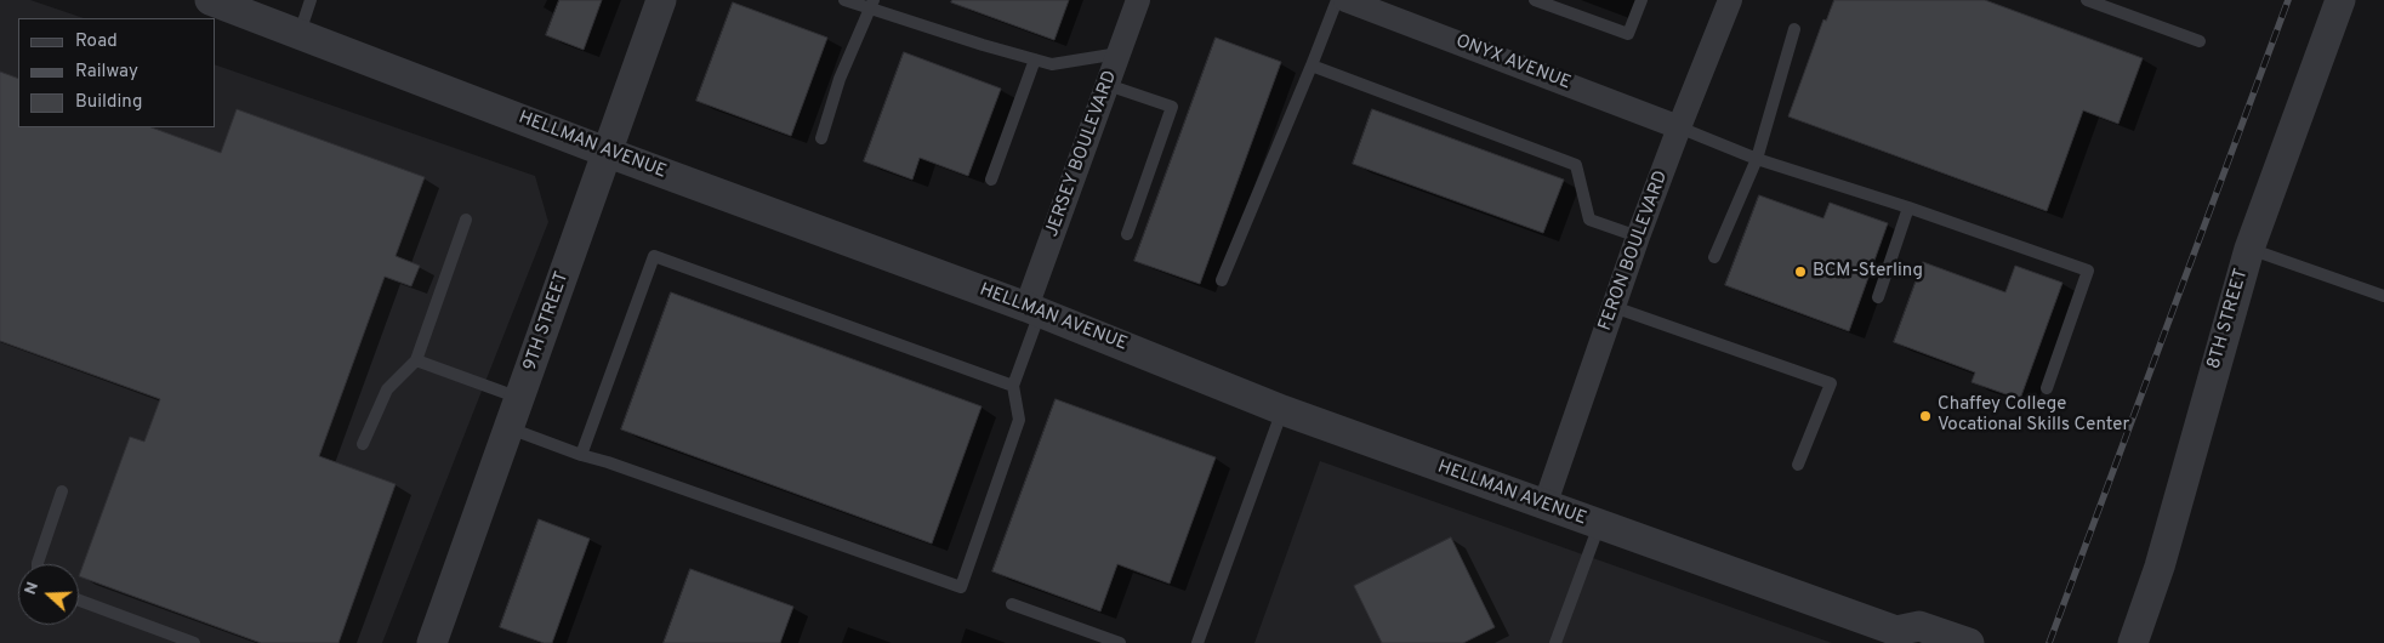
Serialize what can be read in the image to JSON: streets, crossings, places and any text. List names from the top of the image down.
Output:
{
  "streets": {
    "street": [
      "ONYX AVENUE",
      "HELLMAN AVENUE",
      "JERSEY BOULEVARD",
      "FERON BOULEVARD",
      "8TH STREET",
      "9TH STREET"
    ]
  },
  "crossings": [
    ["ONYX AVENUE", "FERON BOULEVARD"],
    ["HELLMAN AVENUE", "JERSEY BOULEVARD"],
    ["HELLMAN AVENUE", "FERON BOULEVARD"],
    ["HELLMAN AVENUE", "9TH STREET"]
  ],
  "places": ["BCM-Sterling", "Chaffey College Vocational Skills Center"],
  "legend": ["Road", "Railway", "Building"],
  "north": "left"
}
